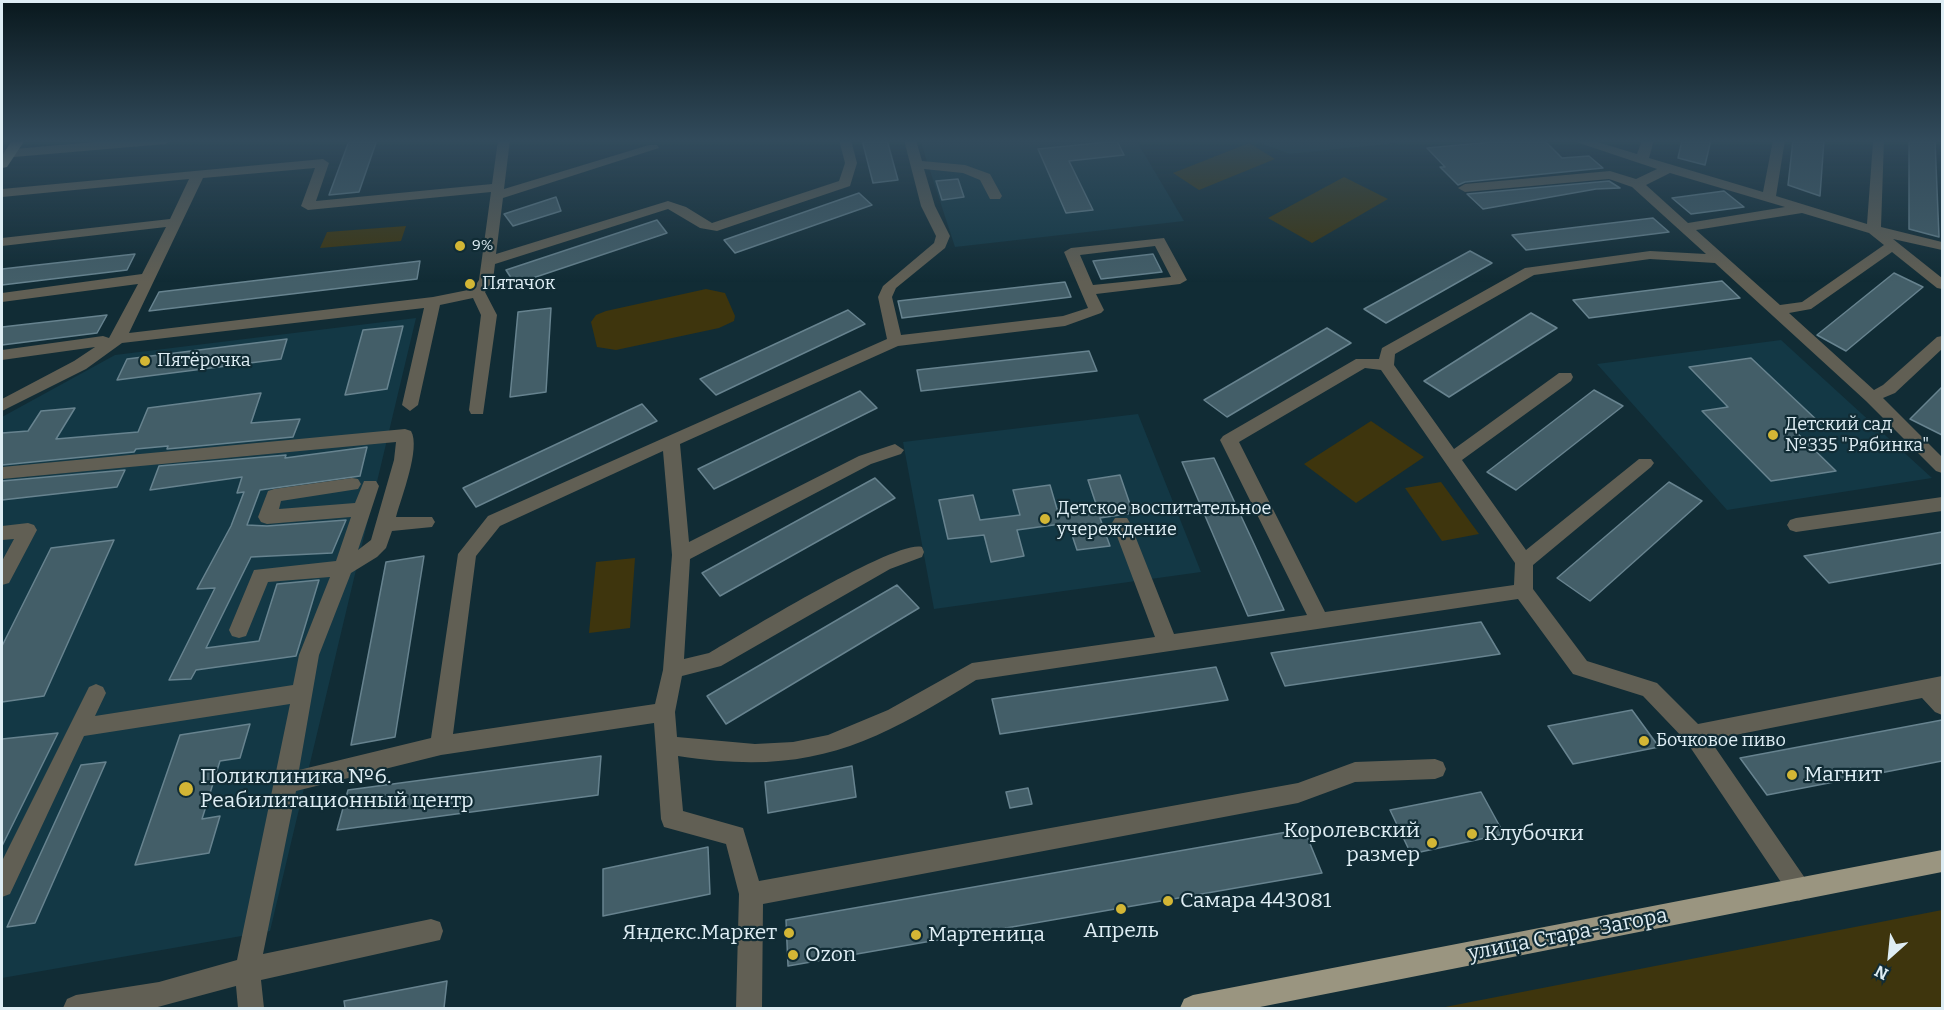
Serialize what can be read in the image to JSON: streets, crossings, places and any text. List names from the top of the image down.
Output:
{
  "streets": {
    "main road": ["улица Стара-Загора"]
  },
  "places": [
    "9%",
    "Пятачок",
    "Пятёрочка",
    "Детский сад №335 \"Рябинка\"",
    "Детское воспитательное учереждение",
    "Бочковое пиво",
    "Магнит",
    "Поликлиника №6. Реабилитационный центр",
    "Клубочки",
    "Королевский размер",
    "Самара 443081",
    "Апрель",
    "Яндекс.Маркет",
    "Мартеница",
    "Ozon"
  ],
  "north": "bottom left"
}
